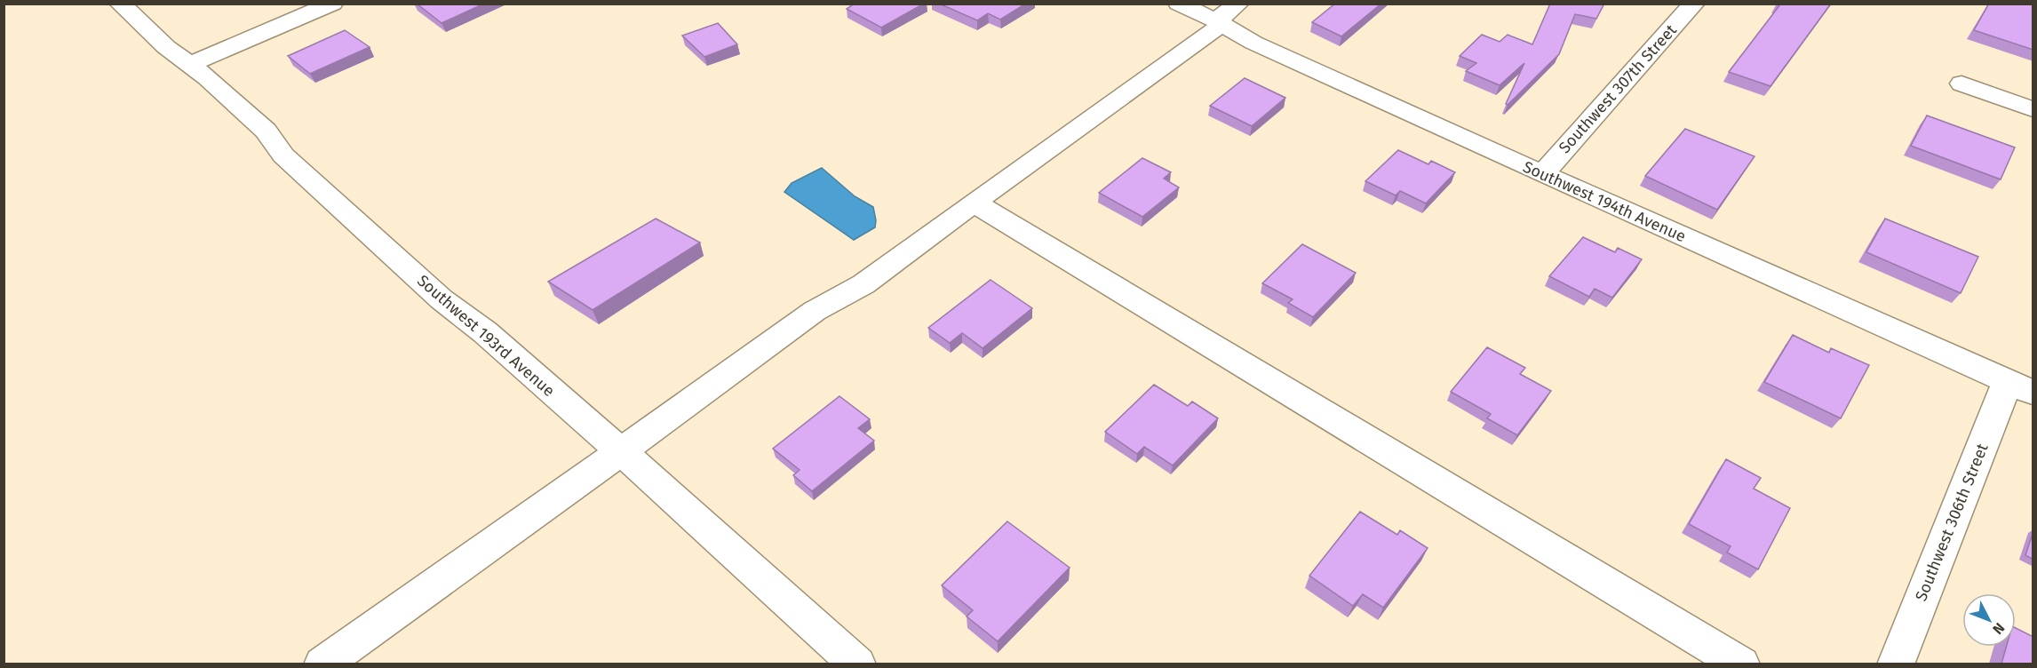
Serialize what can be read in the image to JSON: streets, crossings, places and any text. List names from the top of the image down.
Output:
{
  "streets": {
    "street": [
      "Southwest 307th Street",
      "Southwest 194th Avenue",
      "Southwest 193rd Avenue",
      "Southwest 306th Street"
    ]
  },
  "crossings": [
    ["Southwest 307th Street", "Southwest 194th Avenue"],
    ["Southwest 194th Avenue", "Southwest 306th Street"]
  ],
  "north": "bottom right"
}
